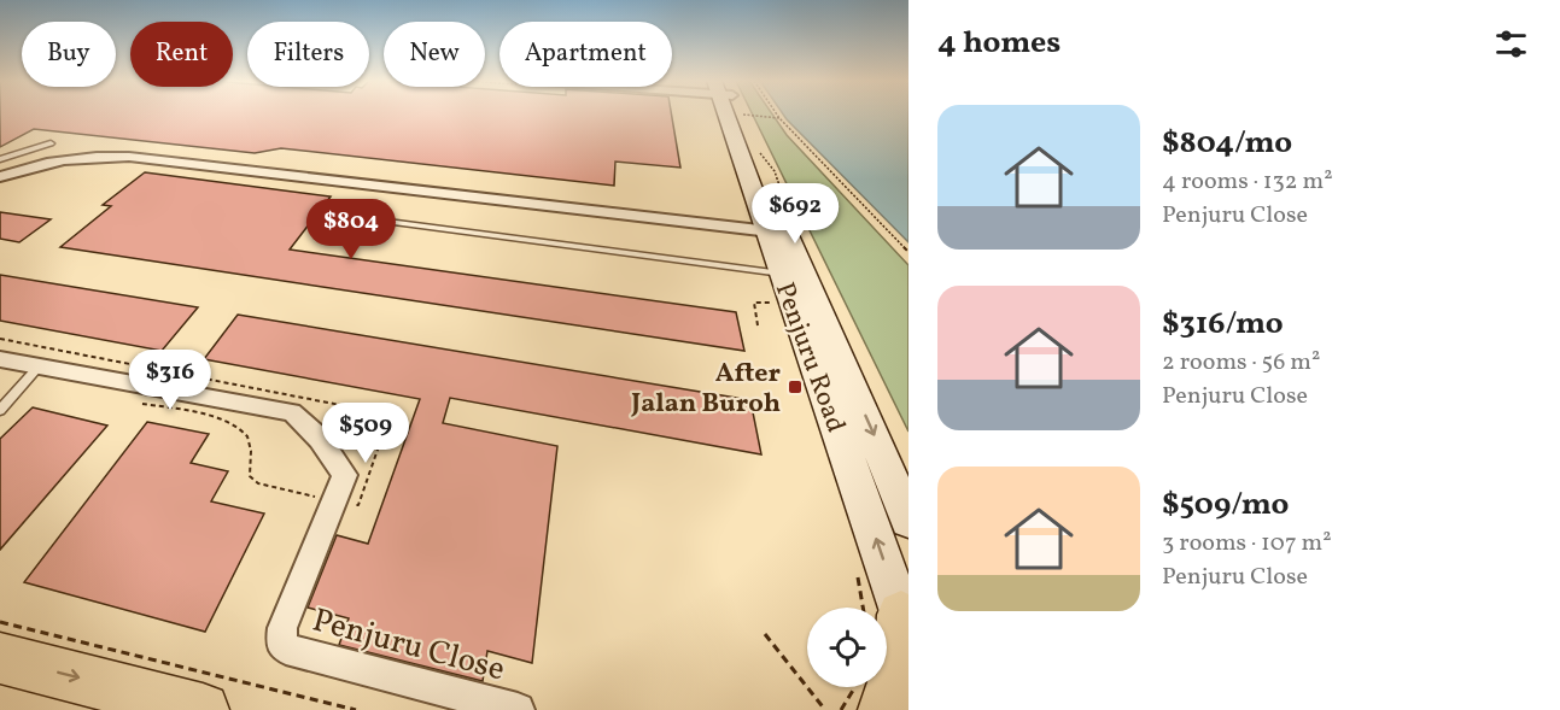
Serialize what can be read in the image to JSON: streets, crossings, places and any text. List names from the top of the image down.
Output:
{
  "streets": {
    "main road": ["Penjuru Road"],
    "street": ["Penjuru Close"]
  },
  "places": {
    "transit": ["After Jalan Buroh"]
  },
  "page": {
    "heading": "4 homes",
    "chip": [
      "Buy",
      "Rent",
      "Filters",
      "New",
      "Apartment"
    ],
    "list": [
      {
        "name": "$804/mo",
        "note": "4 rooms · 132 m² · Penjuru Close"
      },
      {
        "name": "$316/mo",
        "note": "2 rooms · 56 m² · Penjuru Close"
      },
      {
        "name": "$509/mo",
        "note": "3 rooms · 107 m² · Penjuru Close"
      }
    ],
    "price": [
      "$692",
      "$804",
      "$316",
      "$509"
    ]
  }
}
